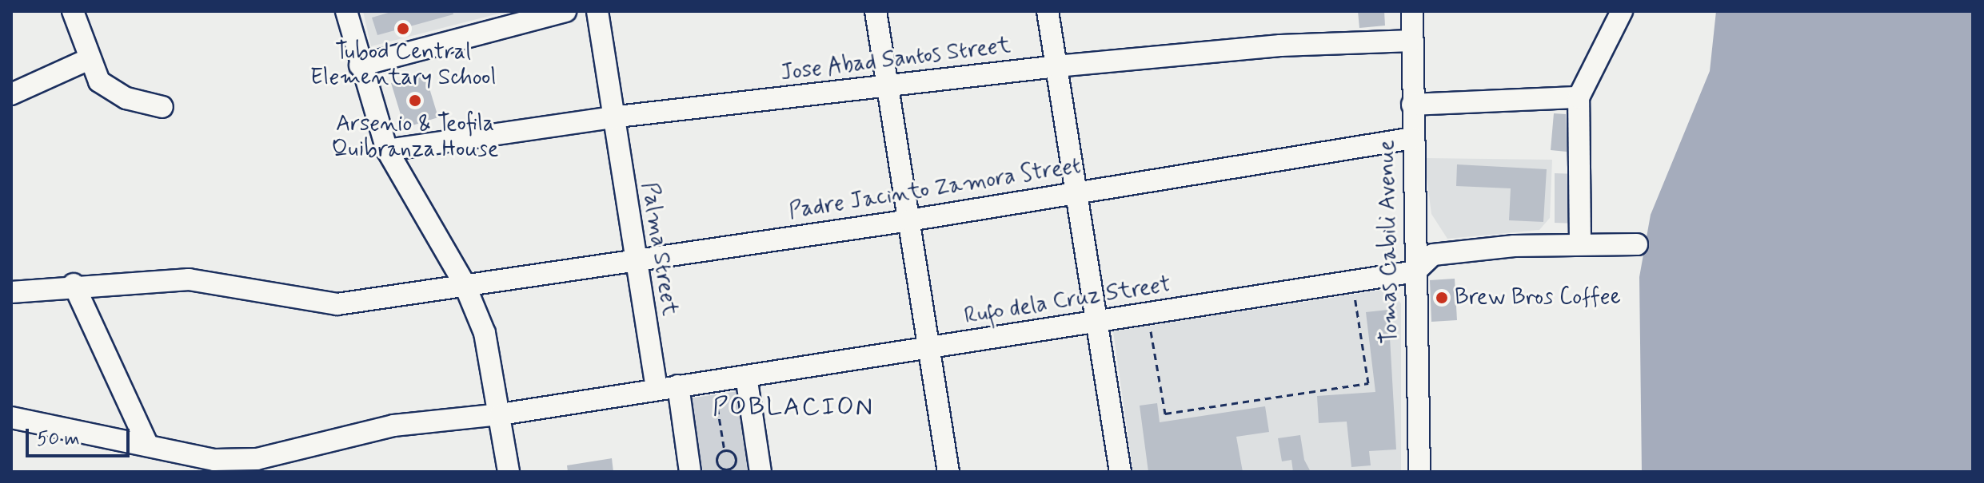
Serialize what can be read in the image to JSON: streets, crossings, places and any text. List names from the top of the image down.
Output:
{
  "streets": {
    "street": [
      "Jose Abad Santos Street",
      "Padre Jacinto Zamora Street",
      "Tomas Cabili Avenue",
      "Palma Street",
      "Rufo dela Cruz Street"
    ]
  },
  "crossings": [
    ["Jose Abad Santos Street", "Tomas Cabili Avenue"],
    ["Jose Abad Santos Street", "Palma Street"],
    ["Padre Jacinto Zamora Street", "Tomas Cabili Avenue"],
    ["Padre Jacinto Zamora Street", "Palma Street"],
    ["Tomas Cabili Avenue", "Rufo dela Cruz Street"],
    ["Palma Street", "Rufo dela Cruz Street"]
  ],
  "districts": ["POBLACION"],
  "places": ["Tubod Central Elementary School", "Arsenio & Teofila Quibranza House", "Brew Bros Coffee"],
  "scale_bar": "50 m"
}
